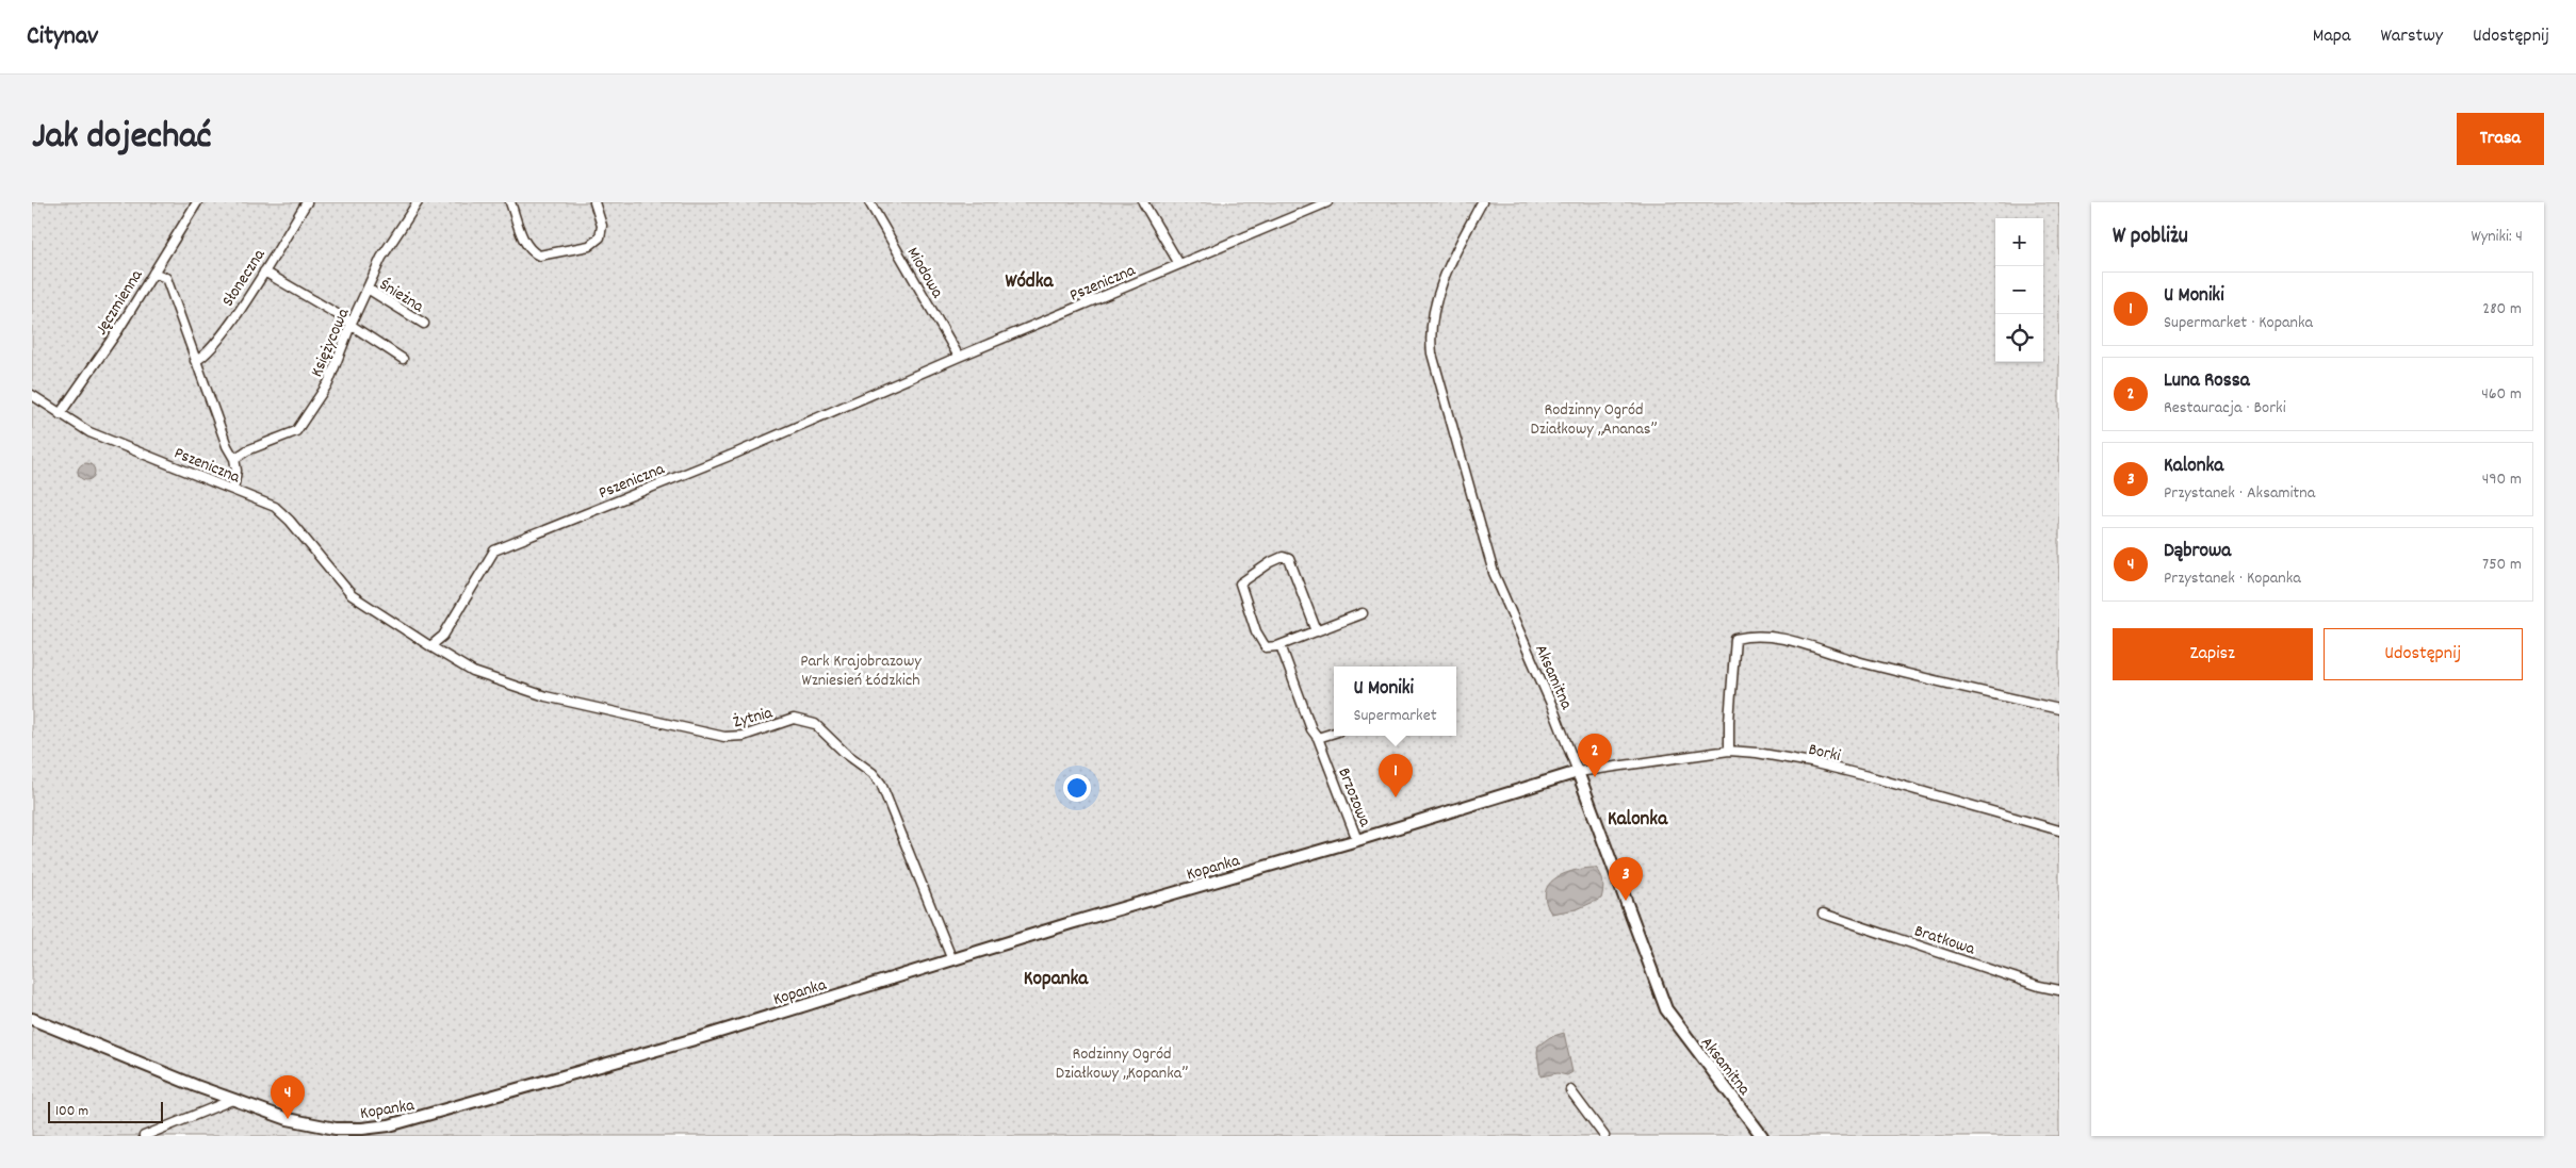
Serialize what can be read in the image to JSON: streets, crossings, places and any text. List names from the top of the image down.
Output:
{
  "streets": {
    "street": [
      "Miodowa",
      "Słoneczna",
      "Pszeniczna",
      "Śnieżna",
      "Jęczmienna",
      "Księżycowa",
      "Aksamitna",
      "Żytnia",
      "Borki",
      "Brzozowa",
      "Kopanka",
      "Bratkowa"
    ]
  },
  "crossings": [
    ["Miodowa", "Pszeniczna"],
    ["Pszeniczna", "Jęczmienna"],
    ["Pszeniczna", "Żytnia"],
    ["Śnieżna", "Księżycowa"],
    ["Aksamitna", "Borki"],
    ["Aksamitna", "Kopanka"],
    ["Żytnia", "Kopanka"],
    ["Borki", "Kopanka"],
    ["Brzozowa", "Kopanka"]
  ],
  "districts": ["Wódka", "Kalonka", "Kopanka"],
  "parks": ["Rodzinny Ogród Działkowy „Ananas”", "Park Krajobrazowy Wzniesień Łódzkich", "Rodzinny Ogród Działkowy „Kopanka”"],
  "scale_bar": "100 m",
  "page": {
    "header": "Citynav",
    "nav": ["Mapa", "Warstwy", "Udostępnij"],
    "title": "Jak dojechać",
    "buttons": [
      "Trasa",
      ["Zapisz", "Udostępnij"]
    ],
    "heading": ["W pobliżu", "Wyniki: 4"],
    "map_buttons": ["+", "−"],
    "list": [
      {
        "mark": "1",
        "name": "U Moniki",
        "note": "Supermarket · Kopanka",
        "value": "280 m"
      },
      {
        "mark": "2",
        "name": "Luna Rossa",
        "note": "Restauracja · Borki",
        "value": "460 m"
      },
      {
        "mark": "3",
        "name": "Kalonka",
        "note": "Przystanek · Aksamitna",
        "value": "490 m"
      },
      {
        "mark": "4",
        "name": "Dąbrowa",
        "note": "Przystanek · Kopanka",
        "value": "750 m"
      }
    ],
    "popup": ["U Moniki", "Supermarket"],
    "pins": [
      "2",
      "1",
      "3",
      "4"
    ],
    "scale": "100 m"
  }
}
